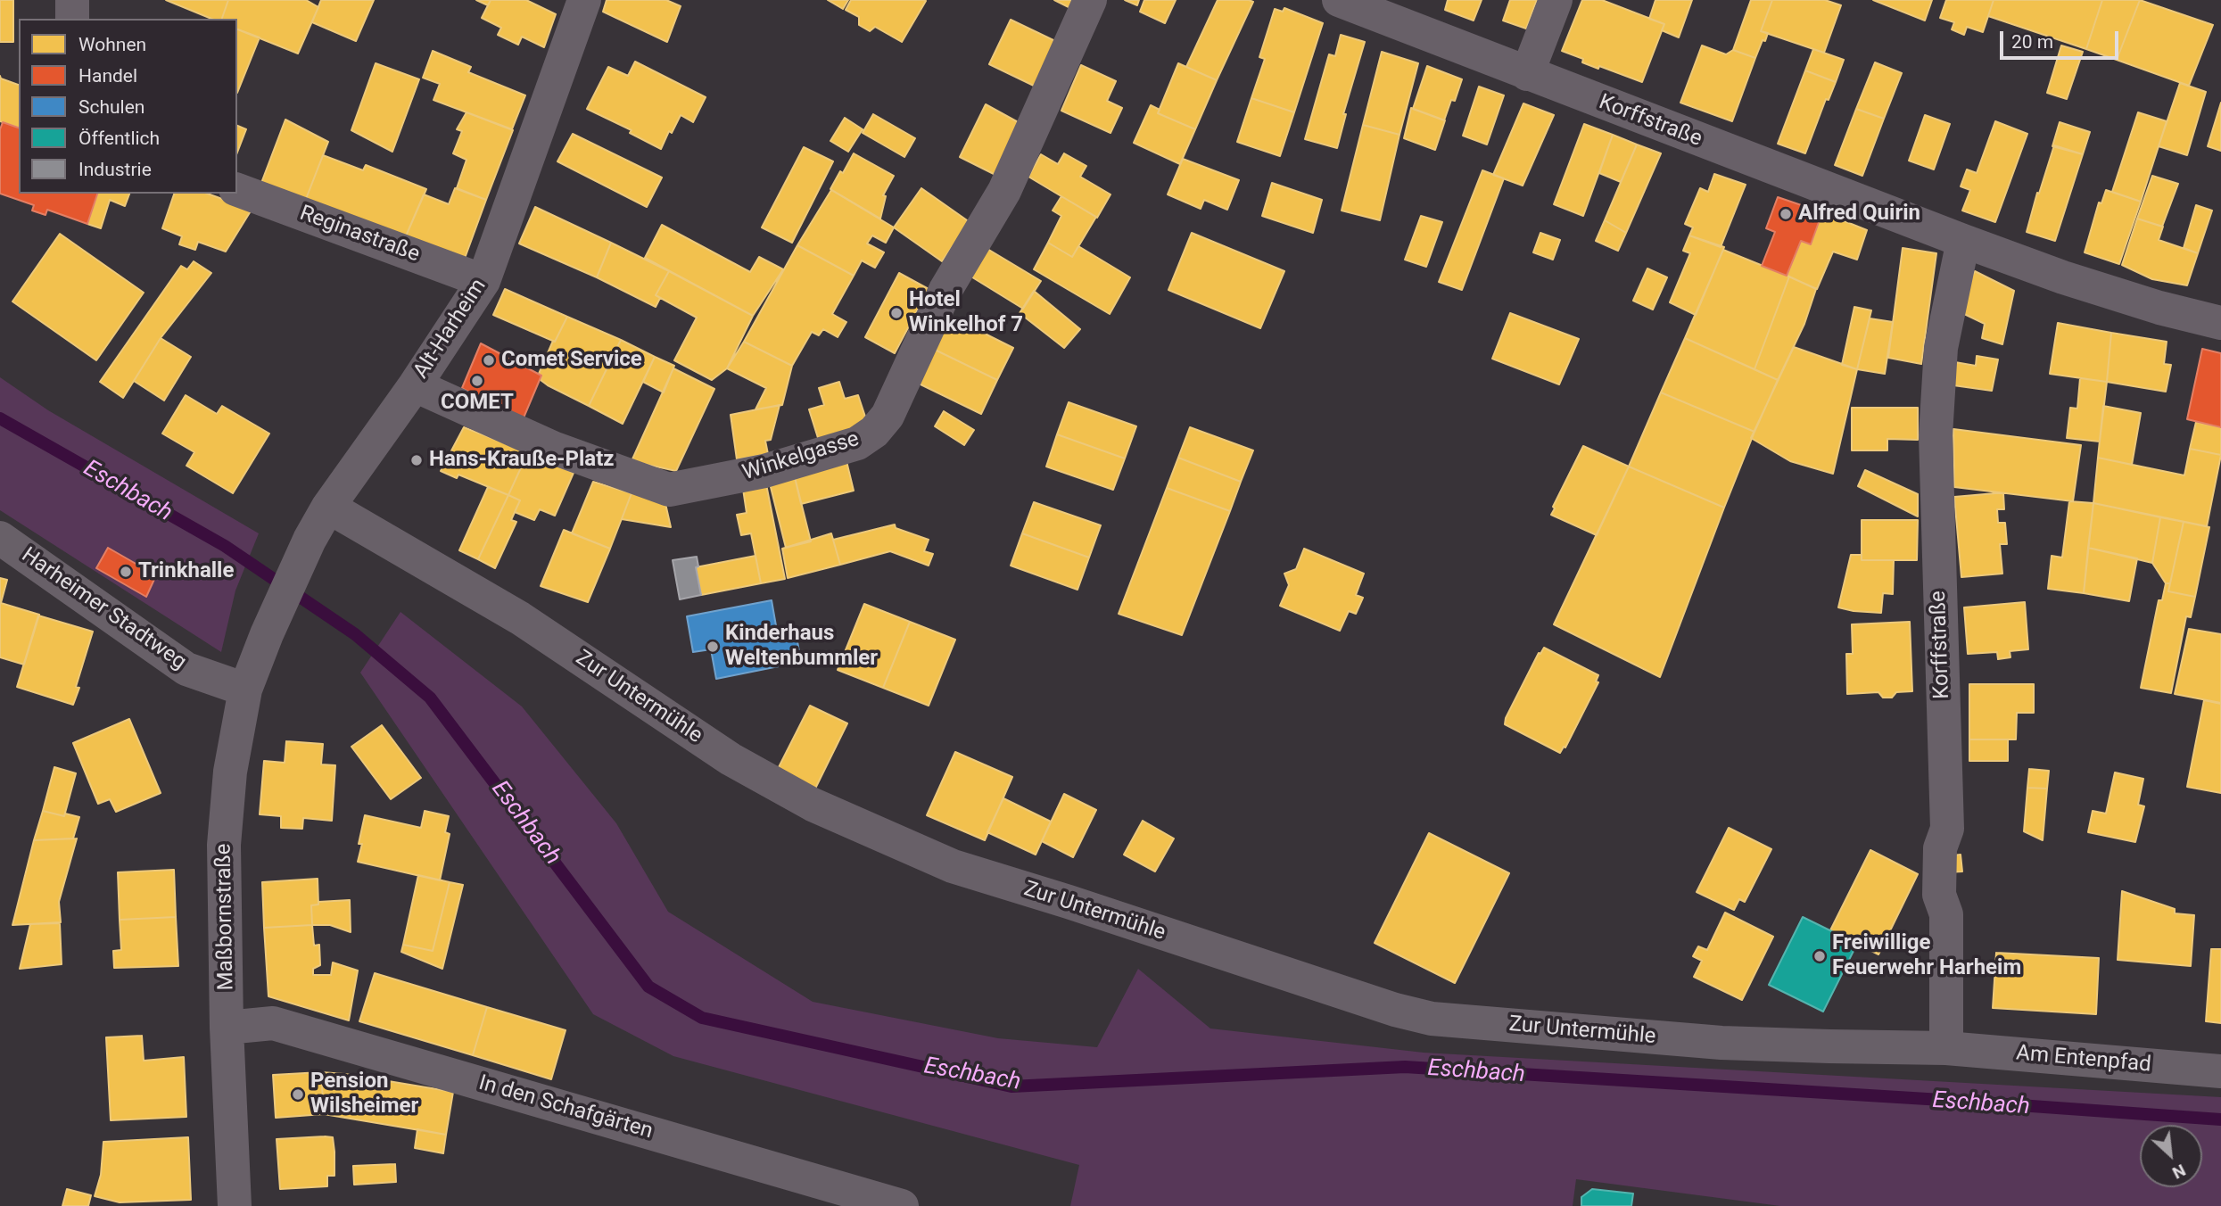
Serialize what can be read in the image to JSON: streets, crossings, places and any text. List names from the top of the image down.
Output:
{
  "streets": {
    "street": [
      "Korffstraße",
      "Reginastraße",
      "Alt-Harheim",
      "Winkelgasse",
      "Harheimer Stadtweg",
      "Zur Untermühle",
      "Maßbornstraße",
      "Am Entenpfad",
      "In den Schafgärten"
    ]
  },
  "crossings": [
    ["Korffstraße", "Zur Untermühle"],
    ["Korffstraße", "Am Entenpfad"],
    ["Reginastraße", "Alt-Harheim"],
    ["Alt-Harheim", "Winkelgasse"],
    ["Alt-Harheim", "Zur Untermühle"],
    ["Alt-Harheim", "Maßbornstraße"],
    ["Harheimer Stadtweg", "Maßbornstraße"],
    ["Zur Untermühle", "Am Entenpfad"],
    ["Maßbornstraße", "In den Schafgärten"]
  ],
  "water": ["Eschbach"],
  "places": [
    "Alfred Quirin",
    "Hotel Winkelhof 7",
    "Comet Service",
    "COMET",
    "Hans-Krauße-Platz",
    "Trinkhalle",
    "Kinderhaus Weltenbummler",
    "Freiwillige Feuerwehr Harheim",
    "Pension Wilsheimer"
  ],
  "legend": [
    "Wohnen",
    "Handel",
    "Schulen",
    "Öffentlich",
    "Industrie"
  ],
  "scale_bar": "20 m",
  "north": "bottom right"
}
